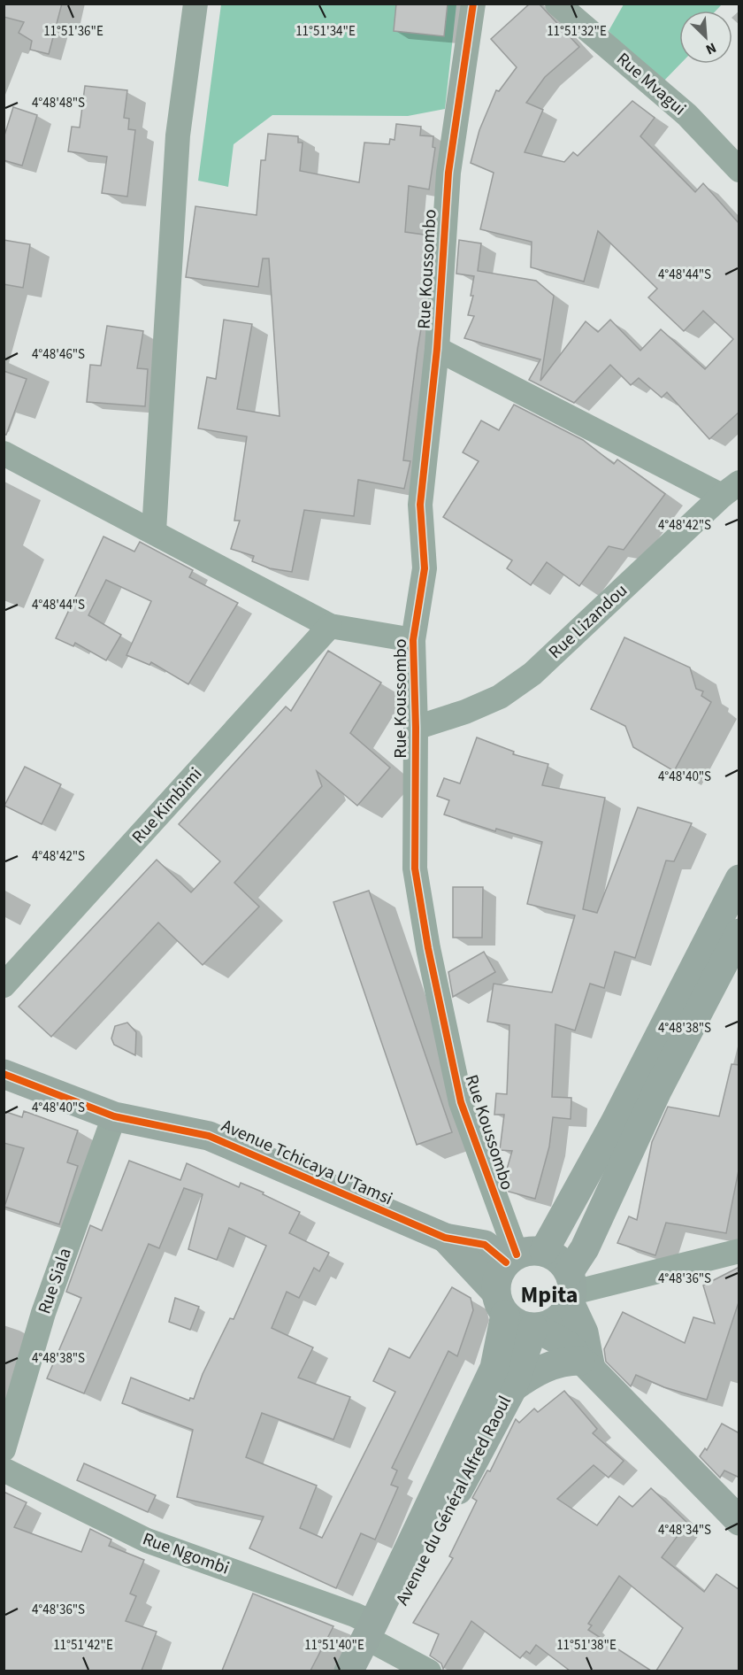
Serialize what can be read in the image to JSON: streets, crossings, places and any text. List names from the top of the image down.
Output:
{
  "streets": {
    "street": [
      "Rue Mvagui",
      "Rue Koussombo",
      "Rue Lizandou",
      "Rue Kimbimi",
      "Avenue Tchicaya U'Tamsi",
      "Rue Siala",
      "Avenue du Général Alfred Raoul",
      "Rue Ngombi"
    ]
  },
  "crossings": [
    ["Rue Koussombo", "Rue Lizandou"],
    ["Rue Koussombo", "Avenue du Général Alfred Raoul"],
    ["Avenue Tchicaya U'Tamsi", "Rue Siala"],
    ["Avenue du Général Alfred Raoul", "Rue Ngombi"]
  ],
  "districts": ["Mpita"],
  "north": "bottom right",
  "coordinates": [
    "11°51'36\"E",
    "11°51'34\"E",
    "11°51'32\"E",
    "4°48'48\"S",
    "4°48'44\"S",
    "4°48'46\"S",
    "4°48'42\"S",
    "4°48'40\"S",
    "4°48'38\"S",
    "4°48'36\"S",
    "4°48'34\"S",
    "11°51'42\"E",
    "11°51'40\"E",
    "11°51'38\"E"
  ]
}
